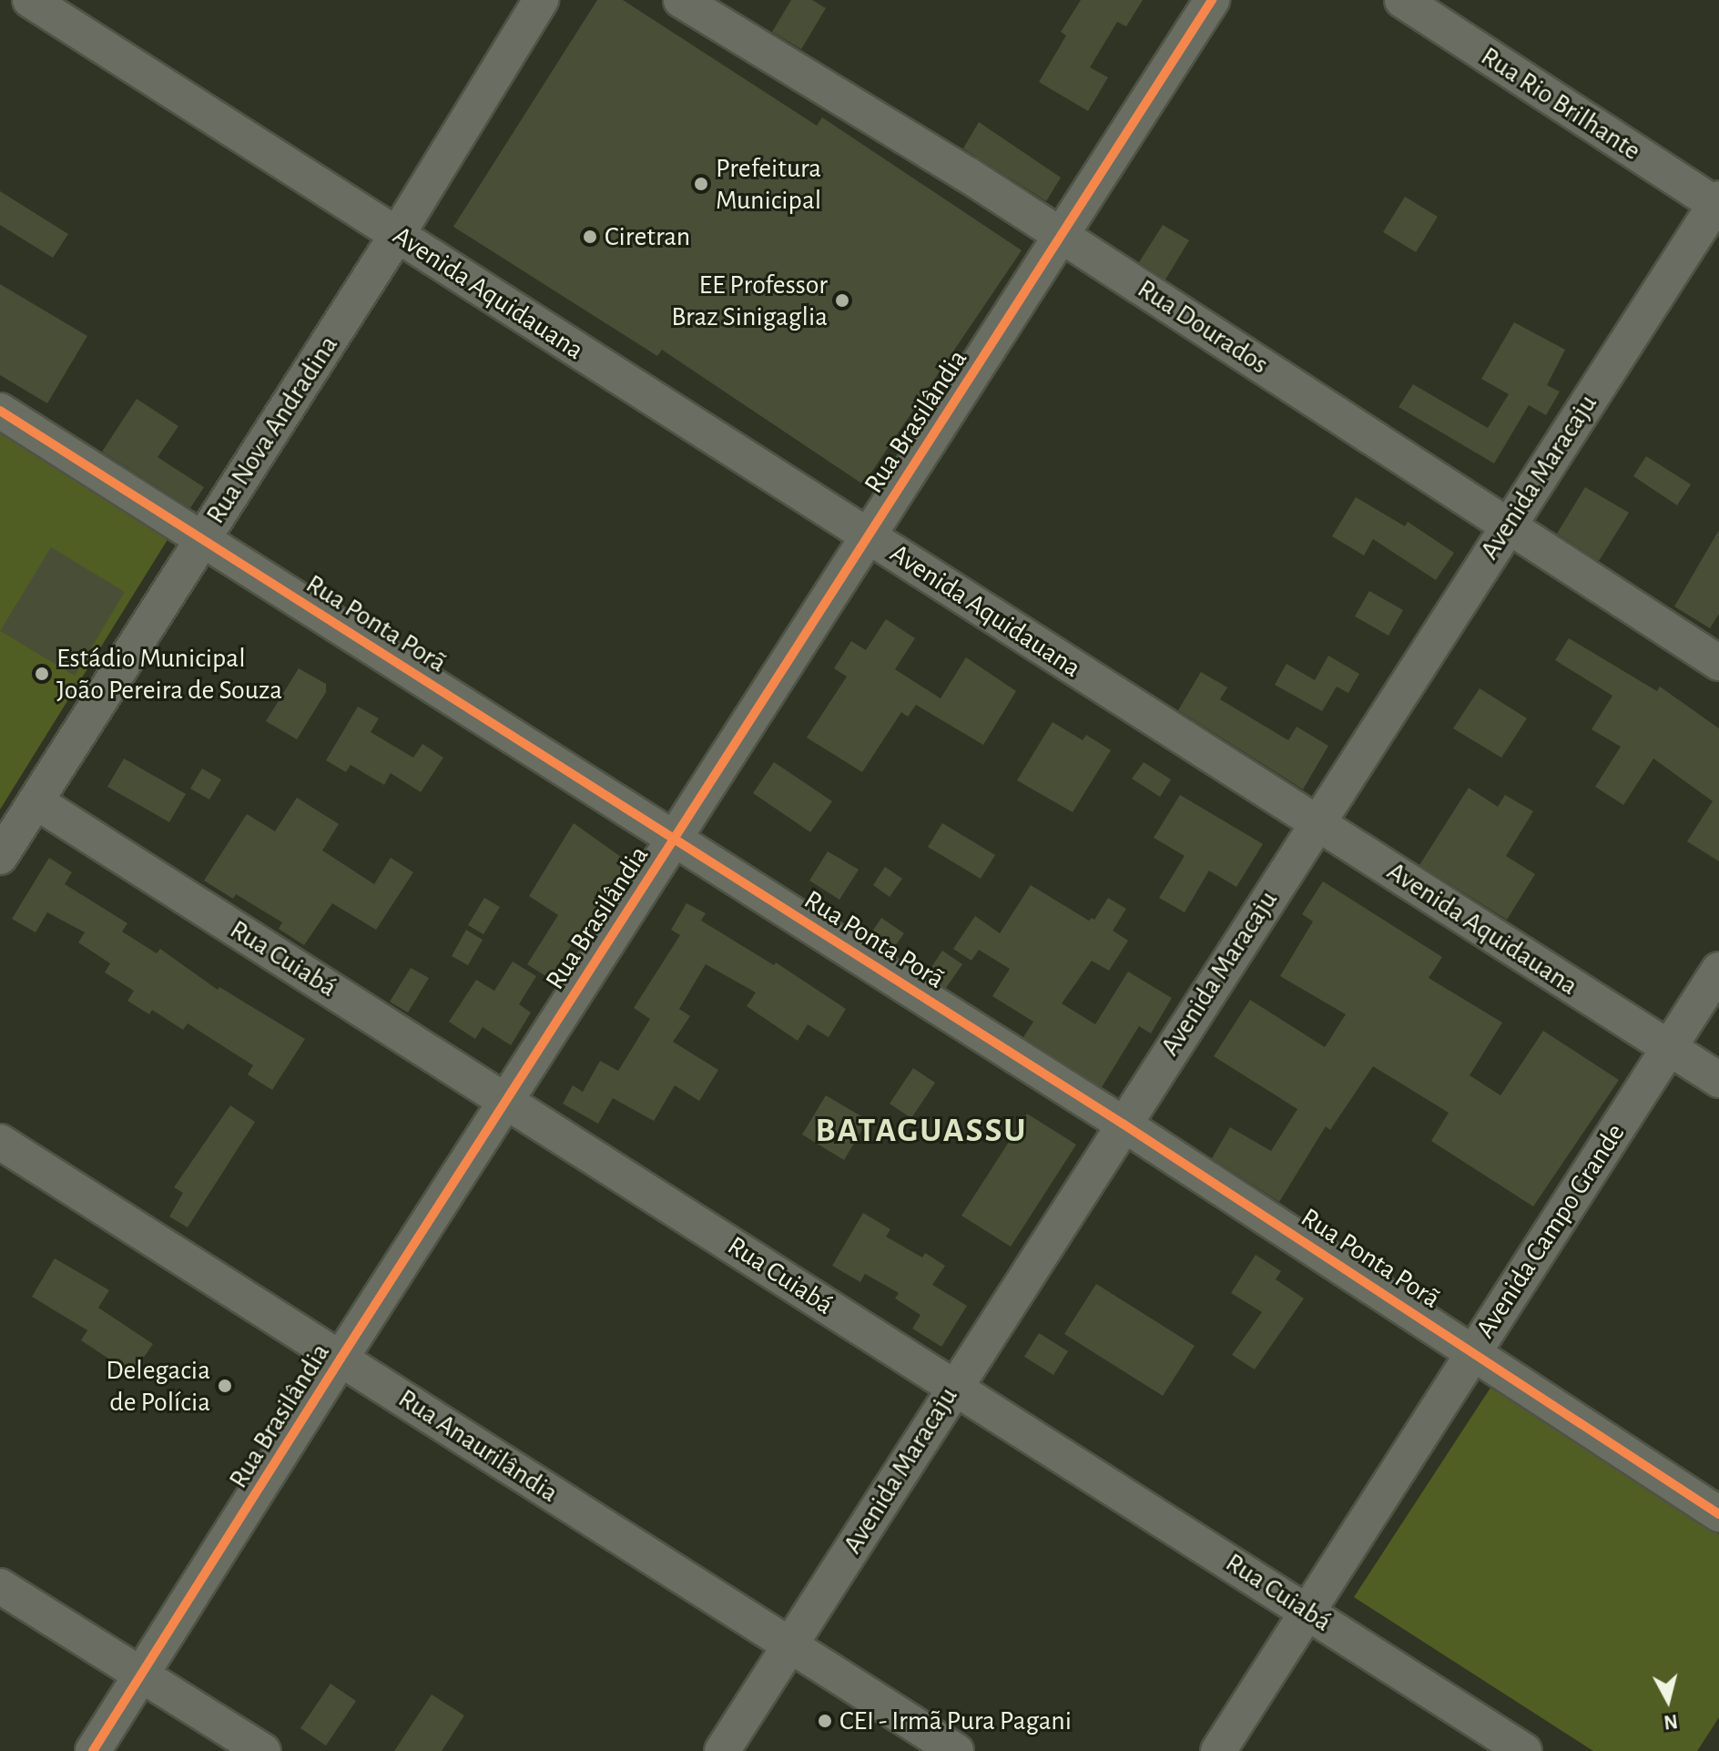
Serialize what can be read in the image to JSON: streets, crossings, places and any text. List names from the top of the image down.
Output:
{
  "streets": {
    "street": [
      "Rua Rio Brilhante",
      "Avenida Aquidauana",
      "Rua Dourados",
      "Rua Brasilândia",
      "Rua Nova Andradina",
      "Avenida Maracaju",
      "Rua Ponta Porã",
      "Rua Cuiabá",
      "Avenida Campo Grande",
      "Rua Anaurilândia"
    ]
  },
  "crossings": [
    ["Rua Rio Brilhante", "Avenida Maracaju"],
    ["Avenida Aquidauana", "Rua Brasilândia"],
    ["Avenida Aquidauana", "Rua Nova Andradina"],
    ["Avenida Aquidauana", "Avenida Maracaju"],
    ["Avenida Aquidauana", "Avenida Campo Grande"],
    ["Rua Dourados", "Rua Brasilândia"],
    ["Rua Dourados", "Avenida Maracaju"],
    ["Rua Brasilândia", "Rua Ponta Porã"],
    ["Rua Brasilândia", "Rua Cuiabá"],
    ["Rua Brasilândia", "Rua Anaurilândia"],
    ["Rua Nova Andradina", "Rua Ponta Porã"],
    ["Rua Nova Andradina", "Rua Cuiabá"],
    ["Avenida Maracaju", "Rua Ponta Porã"],
    ["Avenida Maracaju", "Rua Cuiabá"],
    ["Avenida Maracaju", "Rua Anaurilândia"],
    ["Rua Ponta Porã", "Avenida Campo Grande"],
    ["Rua Cuiabá", "Avenida Campo Grande"]
  ],
  "districts": ["BATAGUASSU"],
  "places": [
    "Prefeitura Municipal",
    "Ciretran",
    "EE Professor Braz Sinigaglia",
    "Estádio Municipal João Pereira de Souza",
    "Delegacia de Polícia",
    "CEI - Irmã Pura Pagani"
  ],
  "north": "bottom"
}
